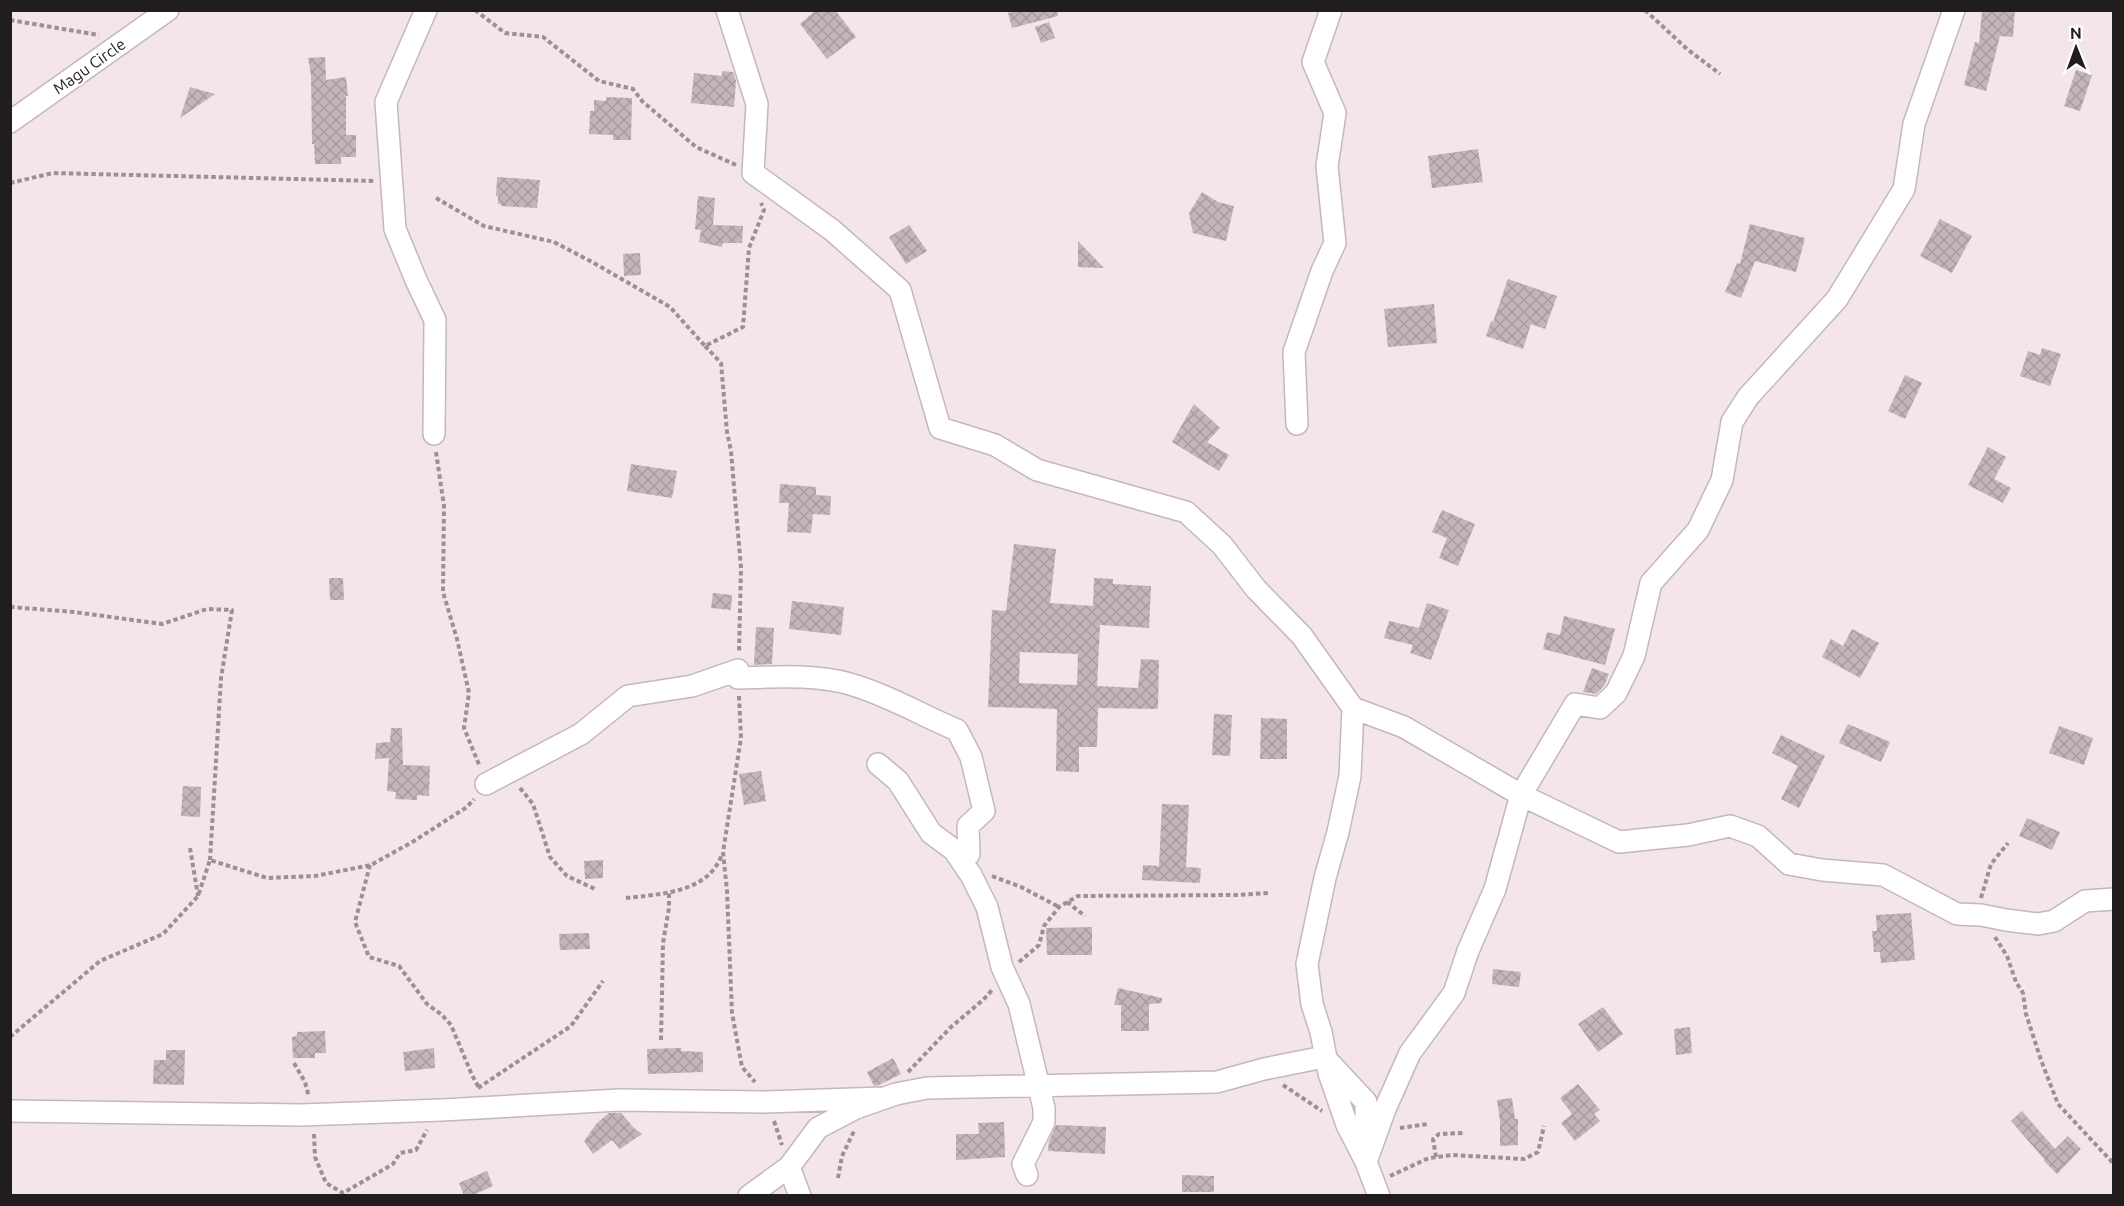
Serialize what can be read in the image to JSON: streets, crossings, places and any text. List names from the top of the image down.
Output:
{
  "streets": {
    "street": ["Magu Circle"]
  },
  "north": "top"
}
